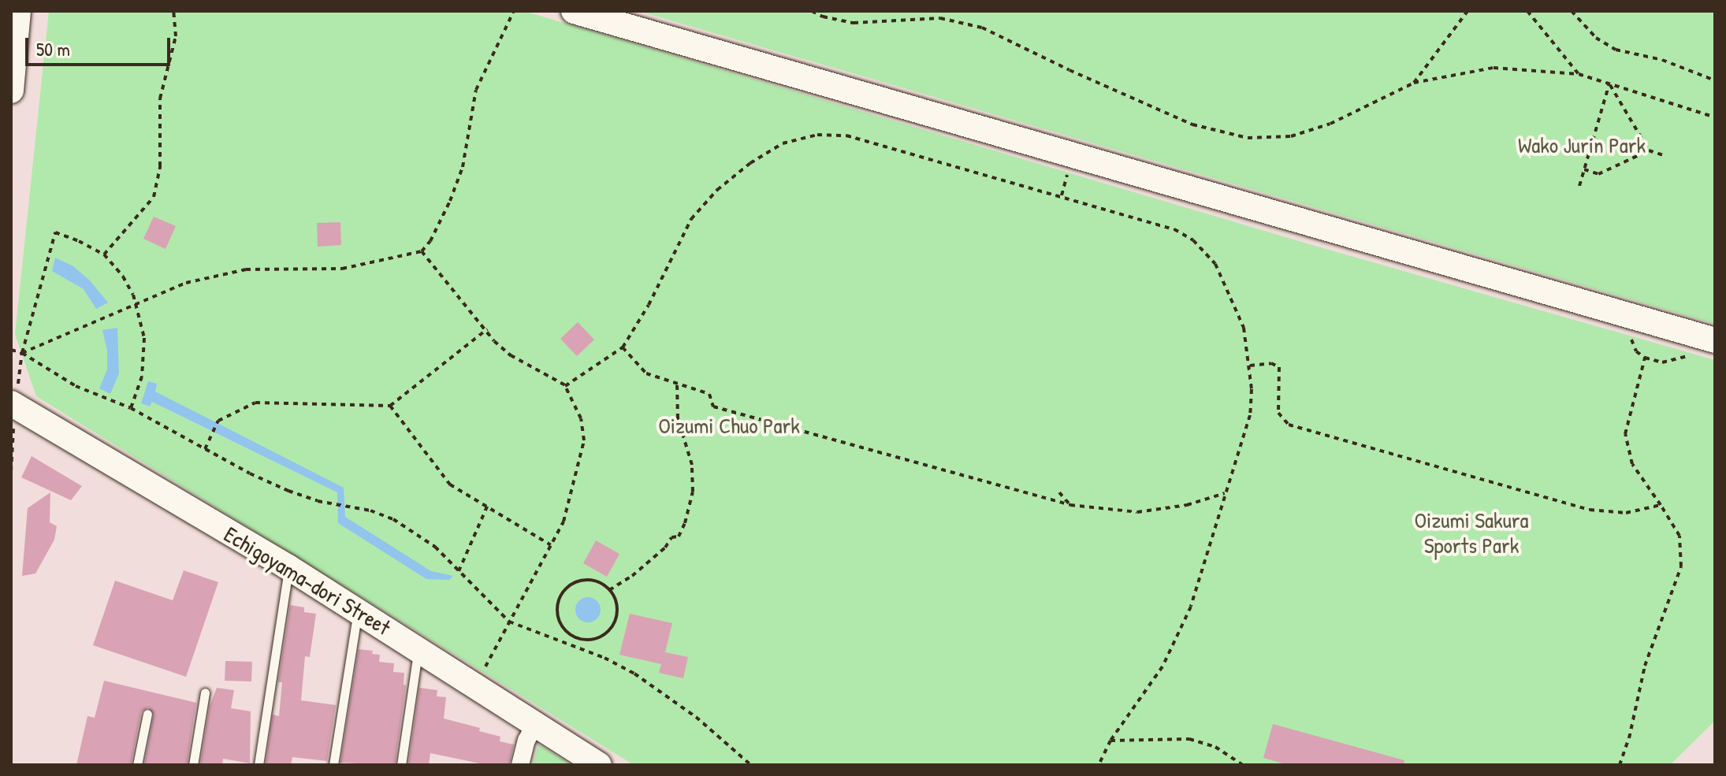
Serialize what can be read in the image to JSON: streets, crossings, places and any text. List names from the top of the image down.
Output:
{
  "streets": {
    "street": ["Echigoyama-dori Street"]
  },
  "parks": ["Wako Jurin Park", "Oizumi Chuo Park", "Oizumi Sakura Sports Park"],
  "scale_bar": "50 m"
}
